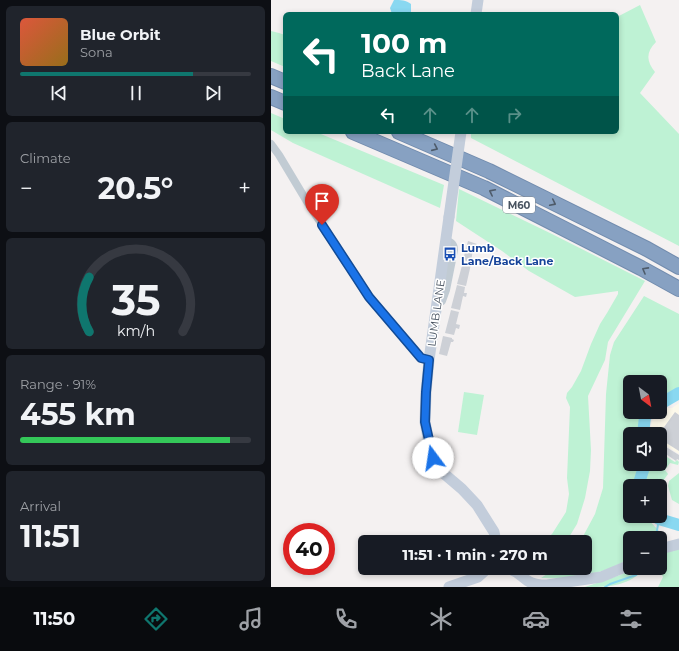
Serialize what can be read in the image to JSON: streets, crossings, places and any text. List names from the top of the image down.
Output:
{
  "streets": {
    "highway": ["M60"],
    "street": ["LUMB LANE"]
  },
  "places": {
    "bus stop": ["Lumb Lane/Back Lane"]
  },
  "north": "bottom right",
  "page": {
    "turn": ["100 m", "Back Lane"],
    "song": ["Blue Orbit", "Sona"],
    "tile": [
      "Climate",
      ["Range · 91%", "455 km"],
      ["Arrival", "11:51"]
    ],
    "heat": ["−", "20.5°", "+"],
    "map_buttons": ["+", "−"],
    "limit": "40",
    "trip": "11:51 · 1 min · 270 m",
    "tabs": "11:50",
    "gauge": ["35", "km/h"]
  }
}
